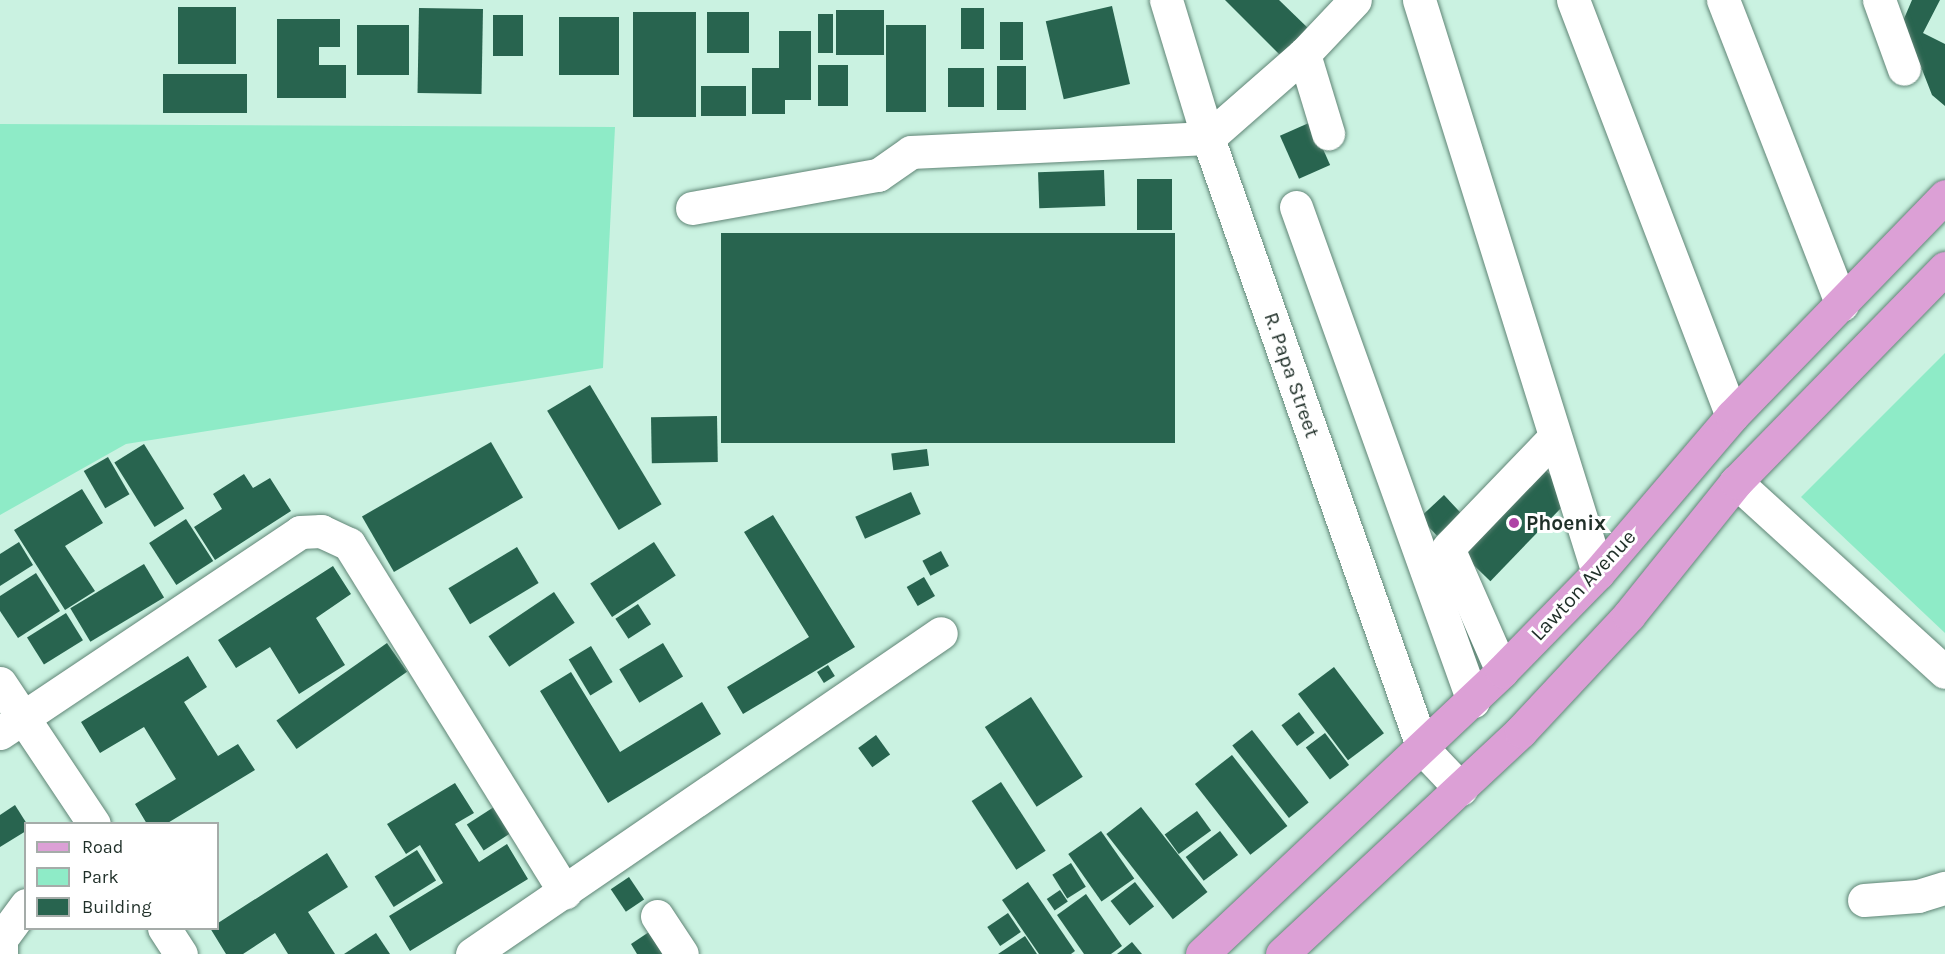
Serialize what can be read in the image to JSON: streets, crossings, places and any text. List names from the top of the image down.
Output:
{
  "streets": {
    "main road": ["Lawton Avenue"],
    "street": ["R. Papa Street"]
  },
  "crossings": [
    ["R. Papa Street", "Lawton Avenue"]
  ],
  "places": ["Phoenix"],
  "legend": ["Road", "Park", "Building"]
}
